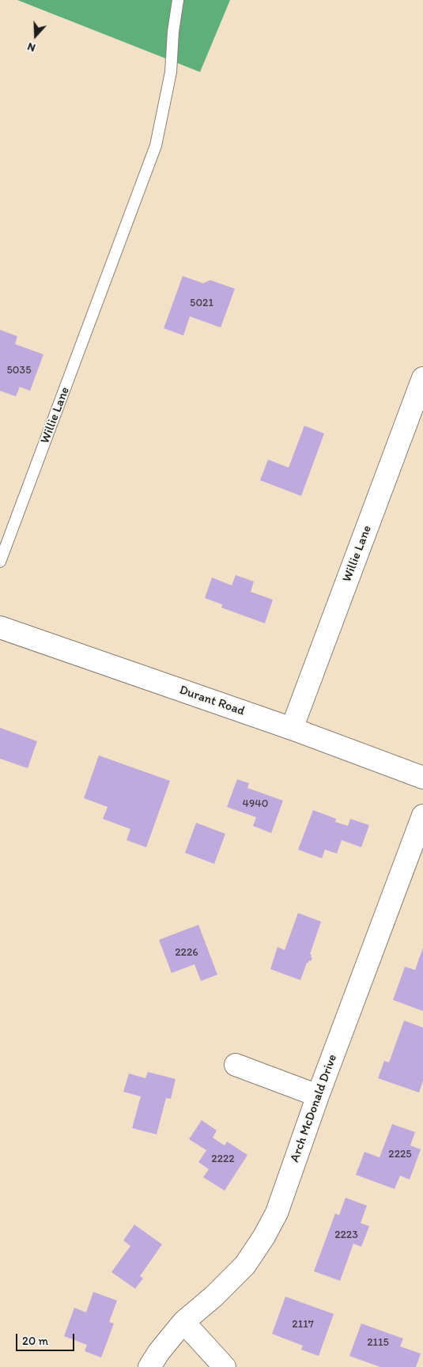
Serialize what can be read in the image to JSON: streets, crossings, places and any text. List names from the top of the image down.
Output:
{
  "streets": {
    "street": ["Willie Lane", "Durant Road", "Arch McDonald Drive"]
  },
  "crossings": [
    ["Willie Lane", "Durant Road"]
  ],
  "house_numbers": [
    "5021",
    "5035",
    "4940",
    "2226",
    "2225",
    "2222",
    "2223",
    "2117",
    "2115"
  ],
  "scale_bar": "20 m",
  "north": "bottom"
}
